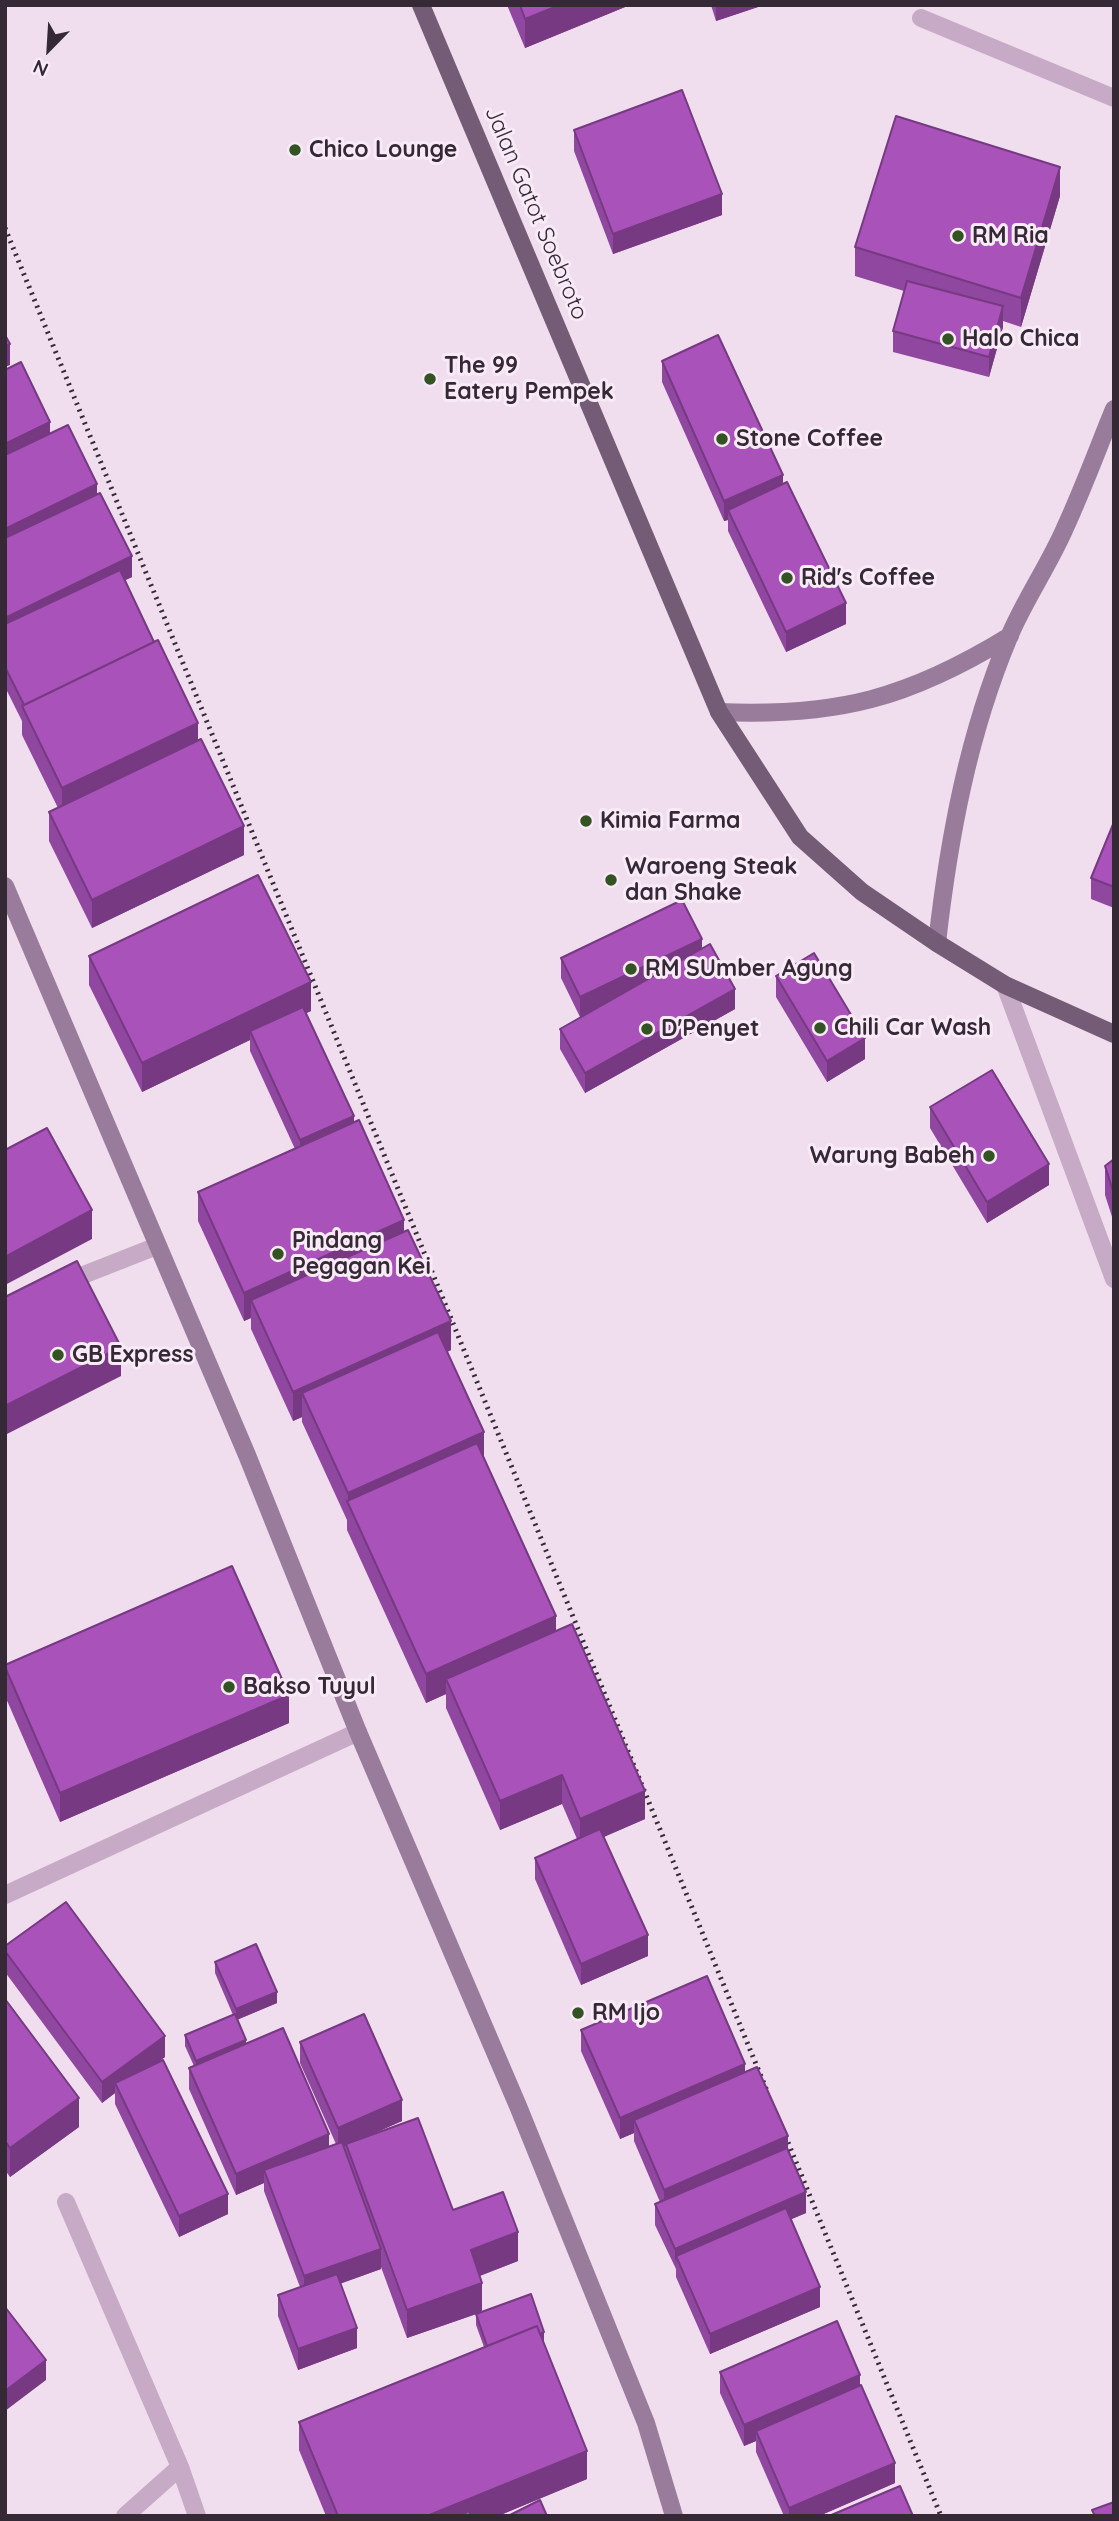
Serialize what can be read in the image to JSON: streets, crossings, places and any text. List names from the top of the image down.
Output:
{
  "streets": {
    "main road": ["Jalan Gatot Soebroto"]
  },
  "places": [
    "Chico Lounge",
    "RM Ria",
    "Halo Chica",
    "The 99 Eatery Pempek",
    "Stone Coffee",
    "Rid's Coffee",
    "Kimia Farma",
    "Waroeng Steak dan Shake",
    "RM SUmber Agung",
    "Chili Car Wash",
    "D'Penyet",
    "Warung Babeh",
    "Pindang Pegagan Kei",
    "GB Express",
    "Bakso Tuyul",
    "RM Ijo"
  ],
  "north": "bottom left"
}
